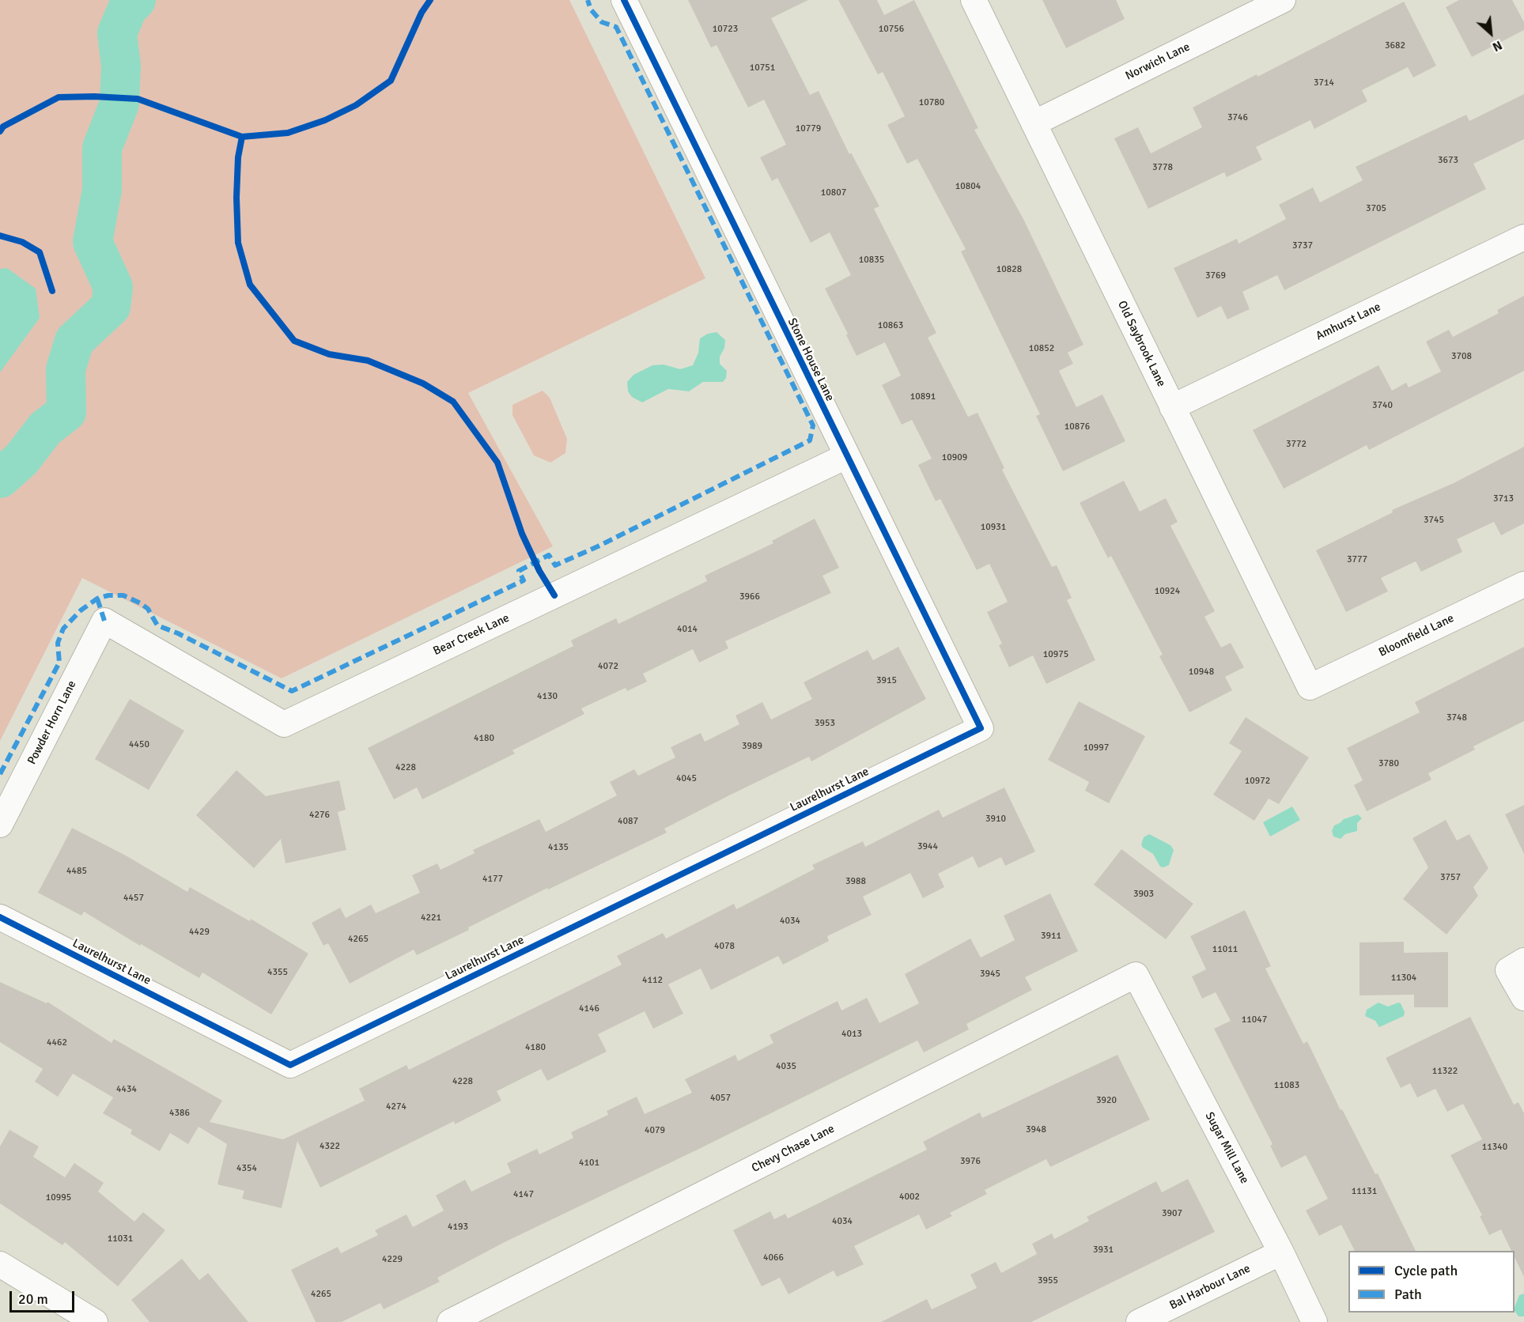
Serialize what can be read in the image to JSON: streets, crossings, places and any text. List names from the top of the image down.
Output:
{
  "streets": {
    "street": [
      "Norwich Lane",
      "Amhurst Lane",
      "Old Saybrook Lane",
      "Stone House Lane",
      "Bear Creek Lane",
      "Bloomfield Lane",
      "Powder Horn Lane",
      "Laurelhurst Lane",
      "Sugar Mill Lane",
      "Chevy Chase Lane",
      "Bal Harbour Lane"
    ]
  },
  "crossings": [
    ["Norwich Lane", "Old Saybrook Lane"],
    ["Amhurst Lane", "Old Saybrook Lane"],
    ["Old Saybrook Lane", "Bloomfield Lane"],
    ["Stone House Lane", "Bear Creek Lane"],
    ["Stone House Lane", "Laurelhurst Lane"],
    ["Bear Creek Lane", "Powder Horn Lane"],
    ["Sugar Mill Lane", "Chevy Chase Lane"],
    ["Sugar Mill Lane", "Bal Harbour Lane"]
  ],
  "house_numbers": [
    "10723",
    "10756",
    "3682",
    "10751",
    "3714",
    "10780",
    "3746",
    "10779",
    "3673",
    "3778",
    "10804",
    "10807",
    "3705",
    "3737",
    "10835",
    "10828",
    "3769",
    "10863",
    "10852",
    "3708",
    "10891",
    "3740",
    "10876",
    "3772",
    "10909",
    "3713",
    "3745",
    "10931",
    "3777",
    "10924",
    "3966",
    "4014",
    "10975",
    "4072",
    "10948",
    "3915",
    "4130",
    "3748",
    "3953",
    "4180",
    "4450",
    "3989",
    "10997",
    "3780",
    "4228",
    "4045",
    "10972",
    "4276",
    "3910",
    "4087",
    "3944",
    "4135",
    "4485",
    "3757",
    "4177",
    "3988",
    "3903",
    "4457",
    "4221",
    "4034",
    "4429",
    "3911",
    "4265",
    "4078",
    "11011",
    "4355",
    "3945",
    "11304",
    "4112",
    "4146",
    "11047",
    "4013",
    "4462",
    "4180",
    "4035",
    "11322",
    "4228",
    "11083",
    "4434",
    "4057",
    "3920",
    "4274",
    "4386",
    "3948",
    "4079",
    "4322",
    "11340",
    "3976",
    "4101",
    "4354",
    "11131",
    "4147",
    "4002",
    "10995",
    "3907",
    "4034",
    "4193",
    "11031",
    "3931",
    "4066",
    "4229",
    "3955",
    "4265"
  ],
  "legend": ["Cycle path", "Path"],
  "scale_bar": "20 m",
  "north": "bottom right"
}
